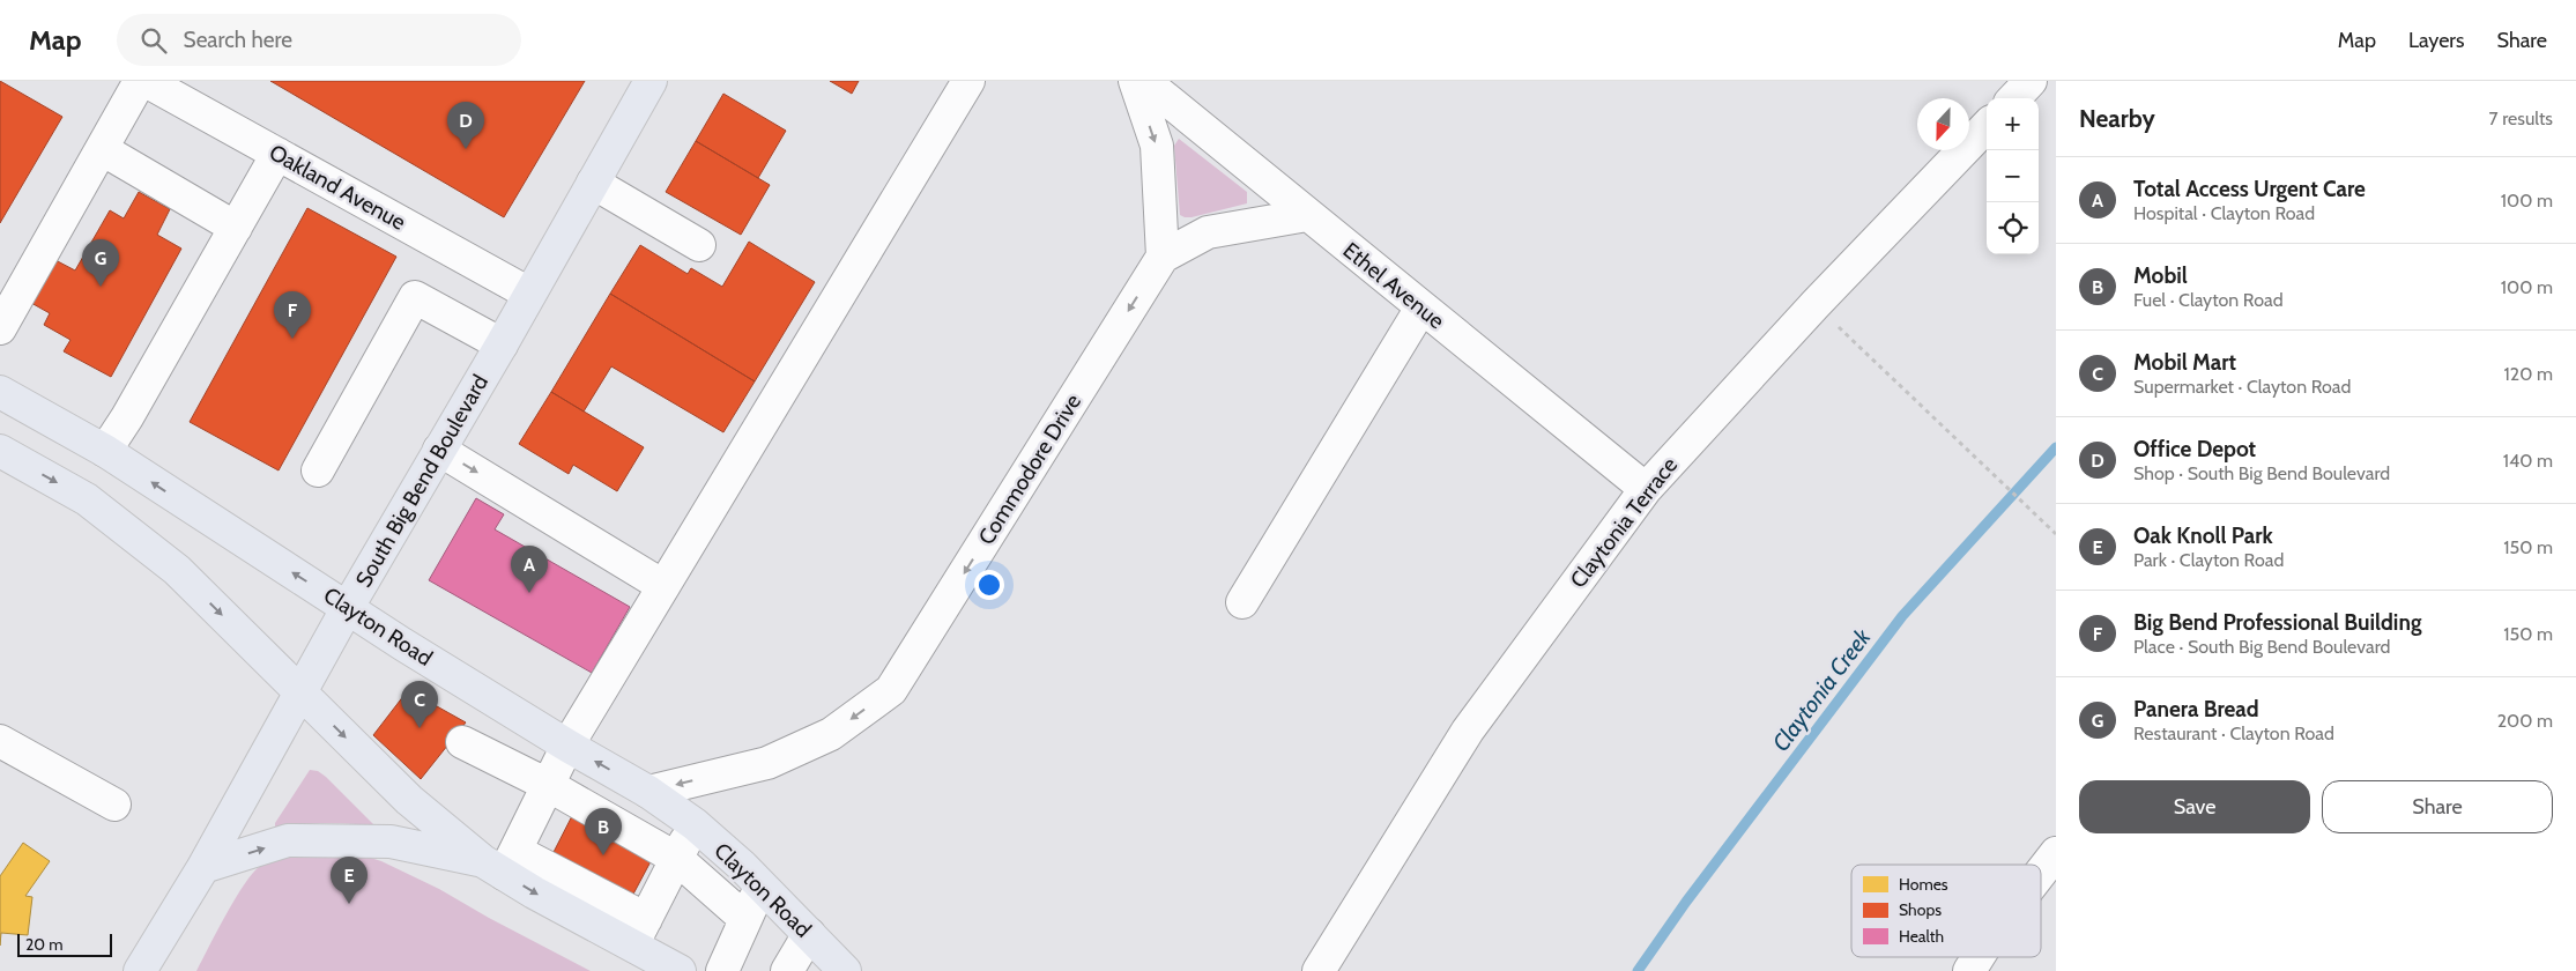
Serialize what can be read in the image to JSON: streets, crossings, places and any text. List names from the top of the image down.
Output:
{
  "streets": {
    "main road": ["South Big Bend Boulevard", "Clayton Road"],
    "street": [
      "Oakland Avenue",
      "Ethel Avenue",
      "Commodore Drive",
      "Claytonia Terrace"
    ]
  },
  "crossings": [
    ["Oakland Avenue", "South Big Bend Boulevard"],
    ["Ethel Avenue", "Commodore Drive"],
    ["Ethel Avenue", "Claytonia Terrace"],
    ["Commodore Drive", "Clayton Road"],
    ["South Big Bend Boulevard", "Clayton Road"]
  ],
  "water": ["Claytonia Creek"],
  "legend": ["Homes", "Shops", "Health"],
  "scale_bar": "20 m",
  "north": "bottom",
  "page": {
    "header": "Map",
    "search": "Search here",
    "nav": ["Map", "Layers", "Share"],
    "heading": ["Nearby", "7 results"],
    "map_buttons": ["+", "−"],
    "pins": [
      "D",
      "G",
      "F",
      "A",
      "C",
      "B",
      "E"
    ],
    "list": [
      {
        "mark": "A",
        "name": "Total Access Urgent Care",
        "note": "Hospital · Clayton Road",
        "value": "100 m"
      },
      {
        "mark": "B",
        "name": "Mobil",
        "note": "Fuel · Clayton Road",
        "value": "100 m"
      },
      {
        "mark": "C",
        "name": "Mobil Mart",
        "note": "Supermarket · Clayton Road",
        "value": "120 m"
      },
      {
        "mark": "D",
        "name": "Office Depot",
        "note": "Shop · South Big Bend Boulevard",
        "value": "140 m"
      },
      {
        "mark": "E",
        "name": "Oak Knoll Park",
        "note": "Park · Clayton Road",
        "value": "150 m"
      },
      {
        "mark": "F",
        "name": "Big Bend Professional Building",
        "note": "Place · South Big Bend Boulevard",
        "value": "150 m"
      },
      {
        "mark": "G",
        "name": "Panera Bread",
        "note": "Restaurant · Clayton Road",
        "value": "200 m"
      }
    ],
    "buttons": ["Save", "Share"],
    "scale": "20 m"
  }
}
